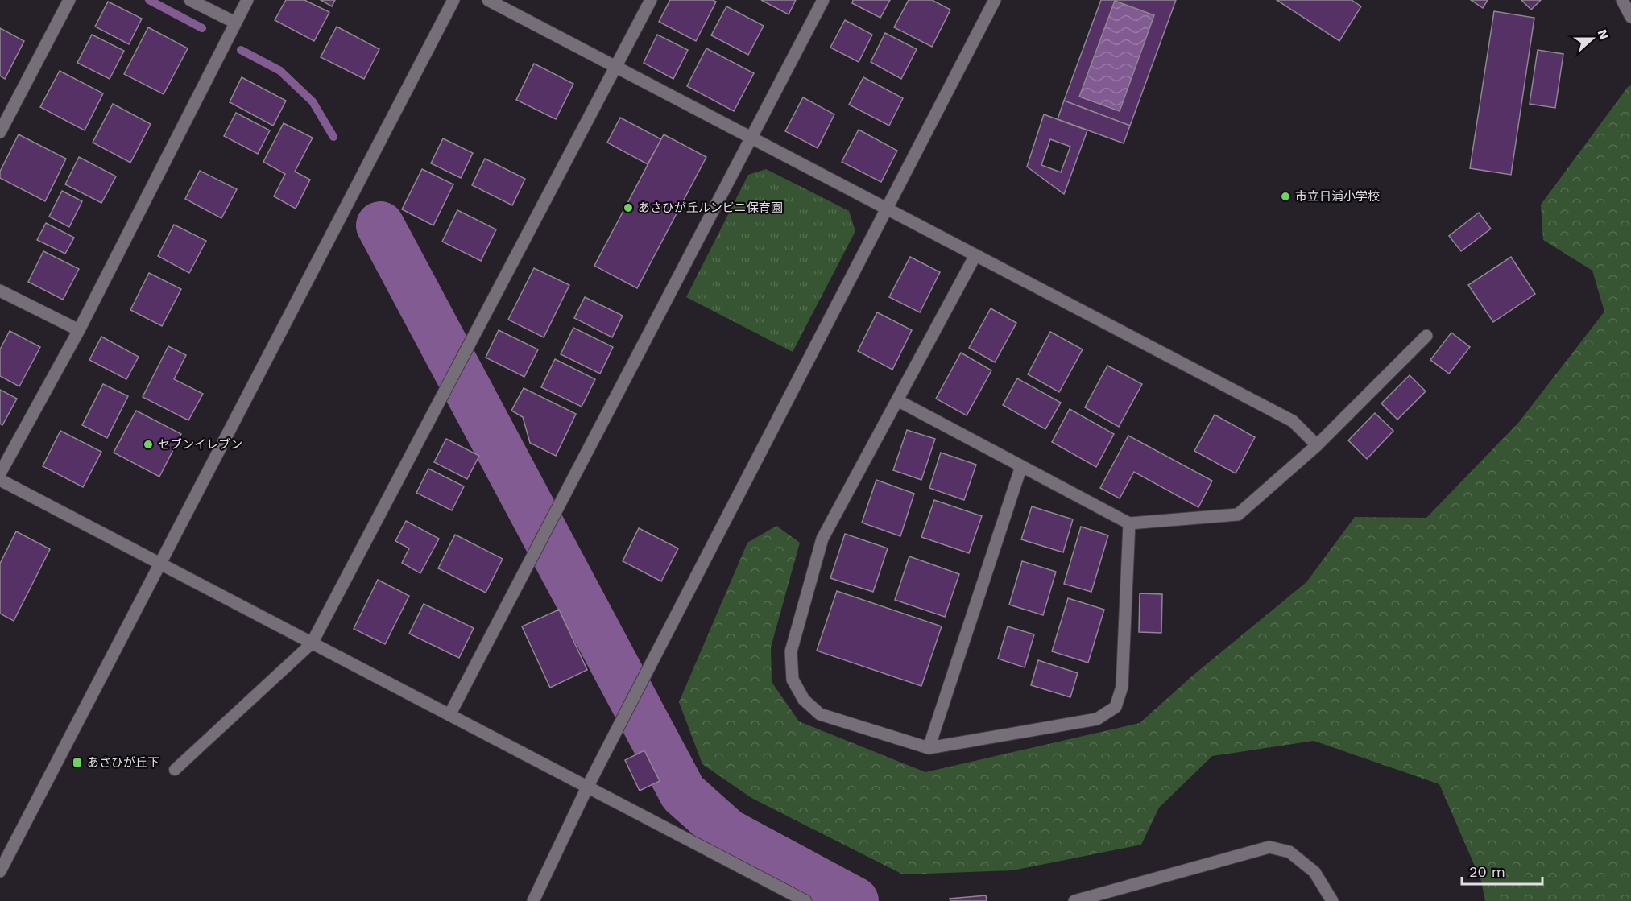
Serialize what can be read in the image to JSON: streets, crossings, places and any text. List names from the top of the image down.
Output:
{
  "places": {
    "other": ["市立日浦小学校", "あさひが丘ルンビニ保育園", "セブンイレブン"],
    "transit": ["あさひが丘下"]
  },
  "scale_bar": "20 m",
  "north": "right"
}
